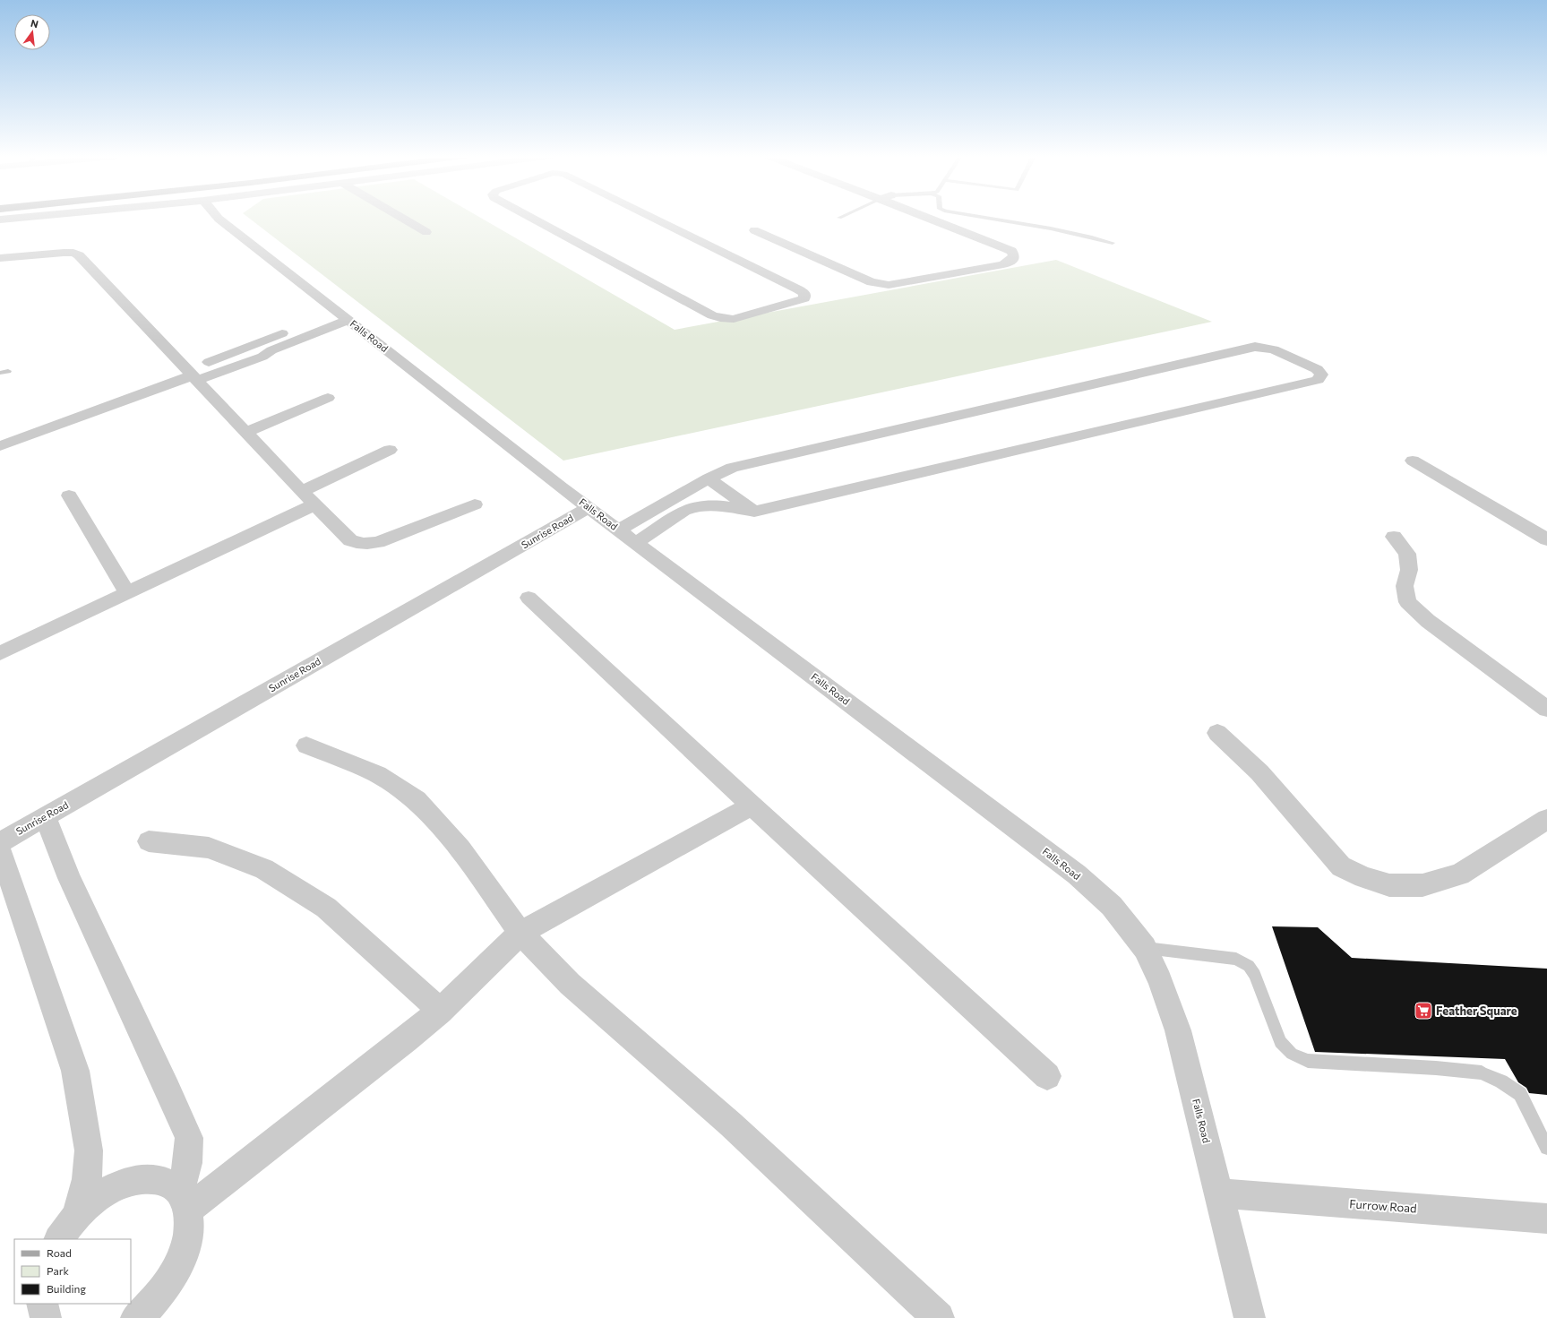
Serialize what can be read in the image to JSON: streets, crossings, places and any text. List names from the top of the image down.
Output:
{
  "streets": {
    "street": ["Falls Road", "Sunrise Road", "Furrow Road"]
  },
  "crossings": [
    ["Falls Road", "Sunrise Road"],
    ["Falls Road", "Furrow Road"]
  ],
  "places": {
    "supermarket": ["Feather Square"]
  },
  "legend": ["Road", "Park", "Building"],
  "north": "top"
}
